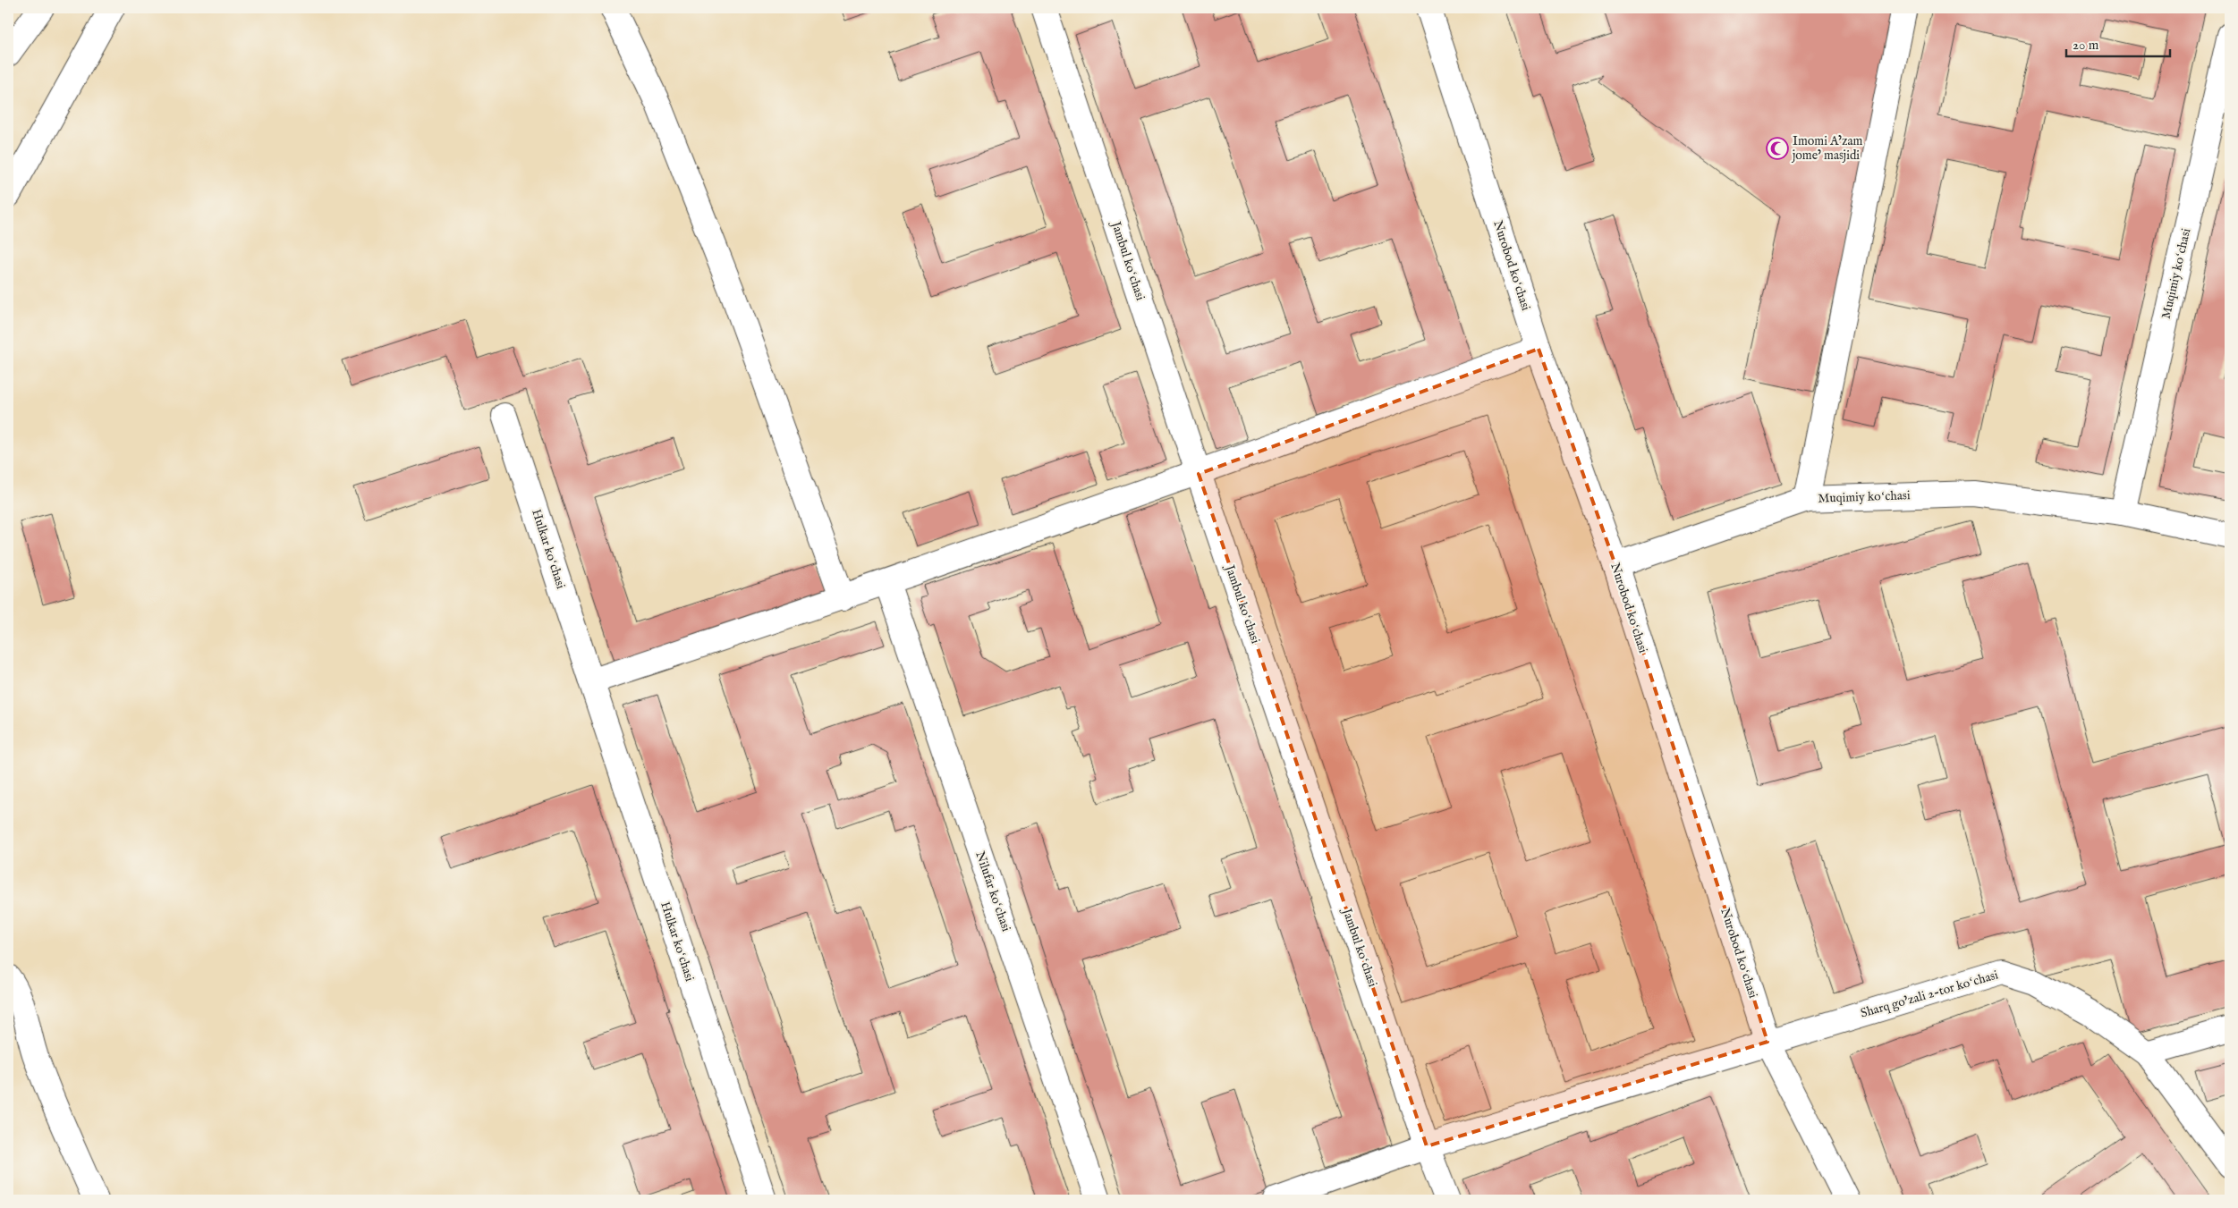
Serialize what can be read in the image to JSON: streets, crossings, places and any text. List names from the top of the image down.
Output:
{
  "streets": {
    "street": [
      "Jambul koʻchasi",
      "Nurobod koʻchasi",
      "Muqimiy koʻchasi",
      "Hulkar koʻchasi",
      "Nilufar koʻchasi",
      "Sharq go'zali 2-tor koʻchasi"
    ]
  },
  "crossings": [
    ["Jambul koʻchasi", "Sharq go'zali 2-tor koʻchasi"],
    ["Nurobod koʻchasi", "Muqimiy koʻchasi"],
    ["Nurobod koʻchasi", "Sharq go'zali 2-tor koʻchasi"]
  ],
  "places": {
    "mosque": ["Imomi A’zam jome’ masjidi"]
  },
  "scale_bar": "20 m"
}
